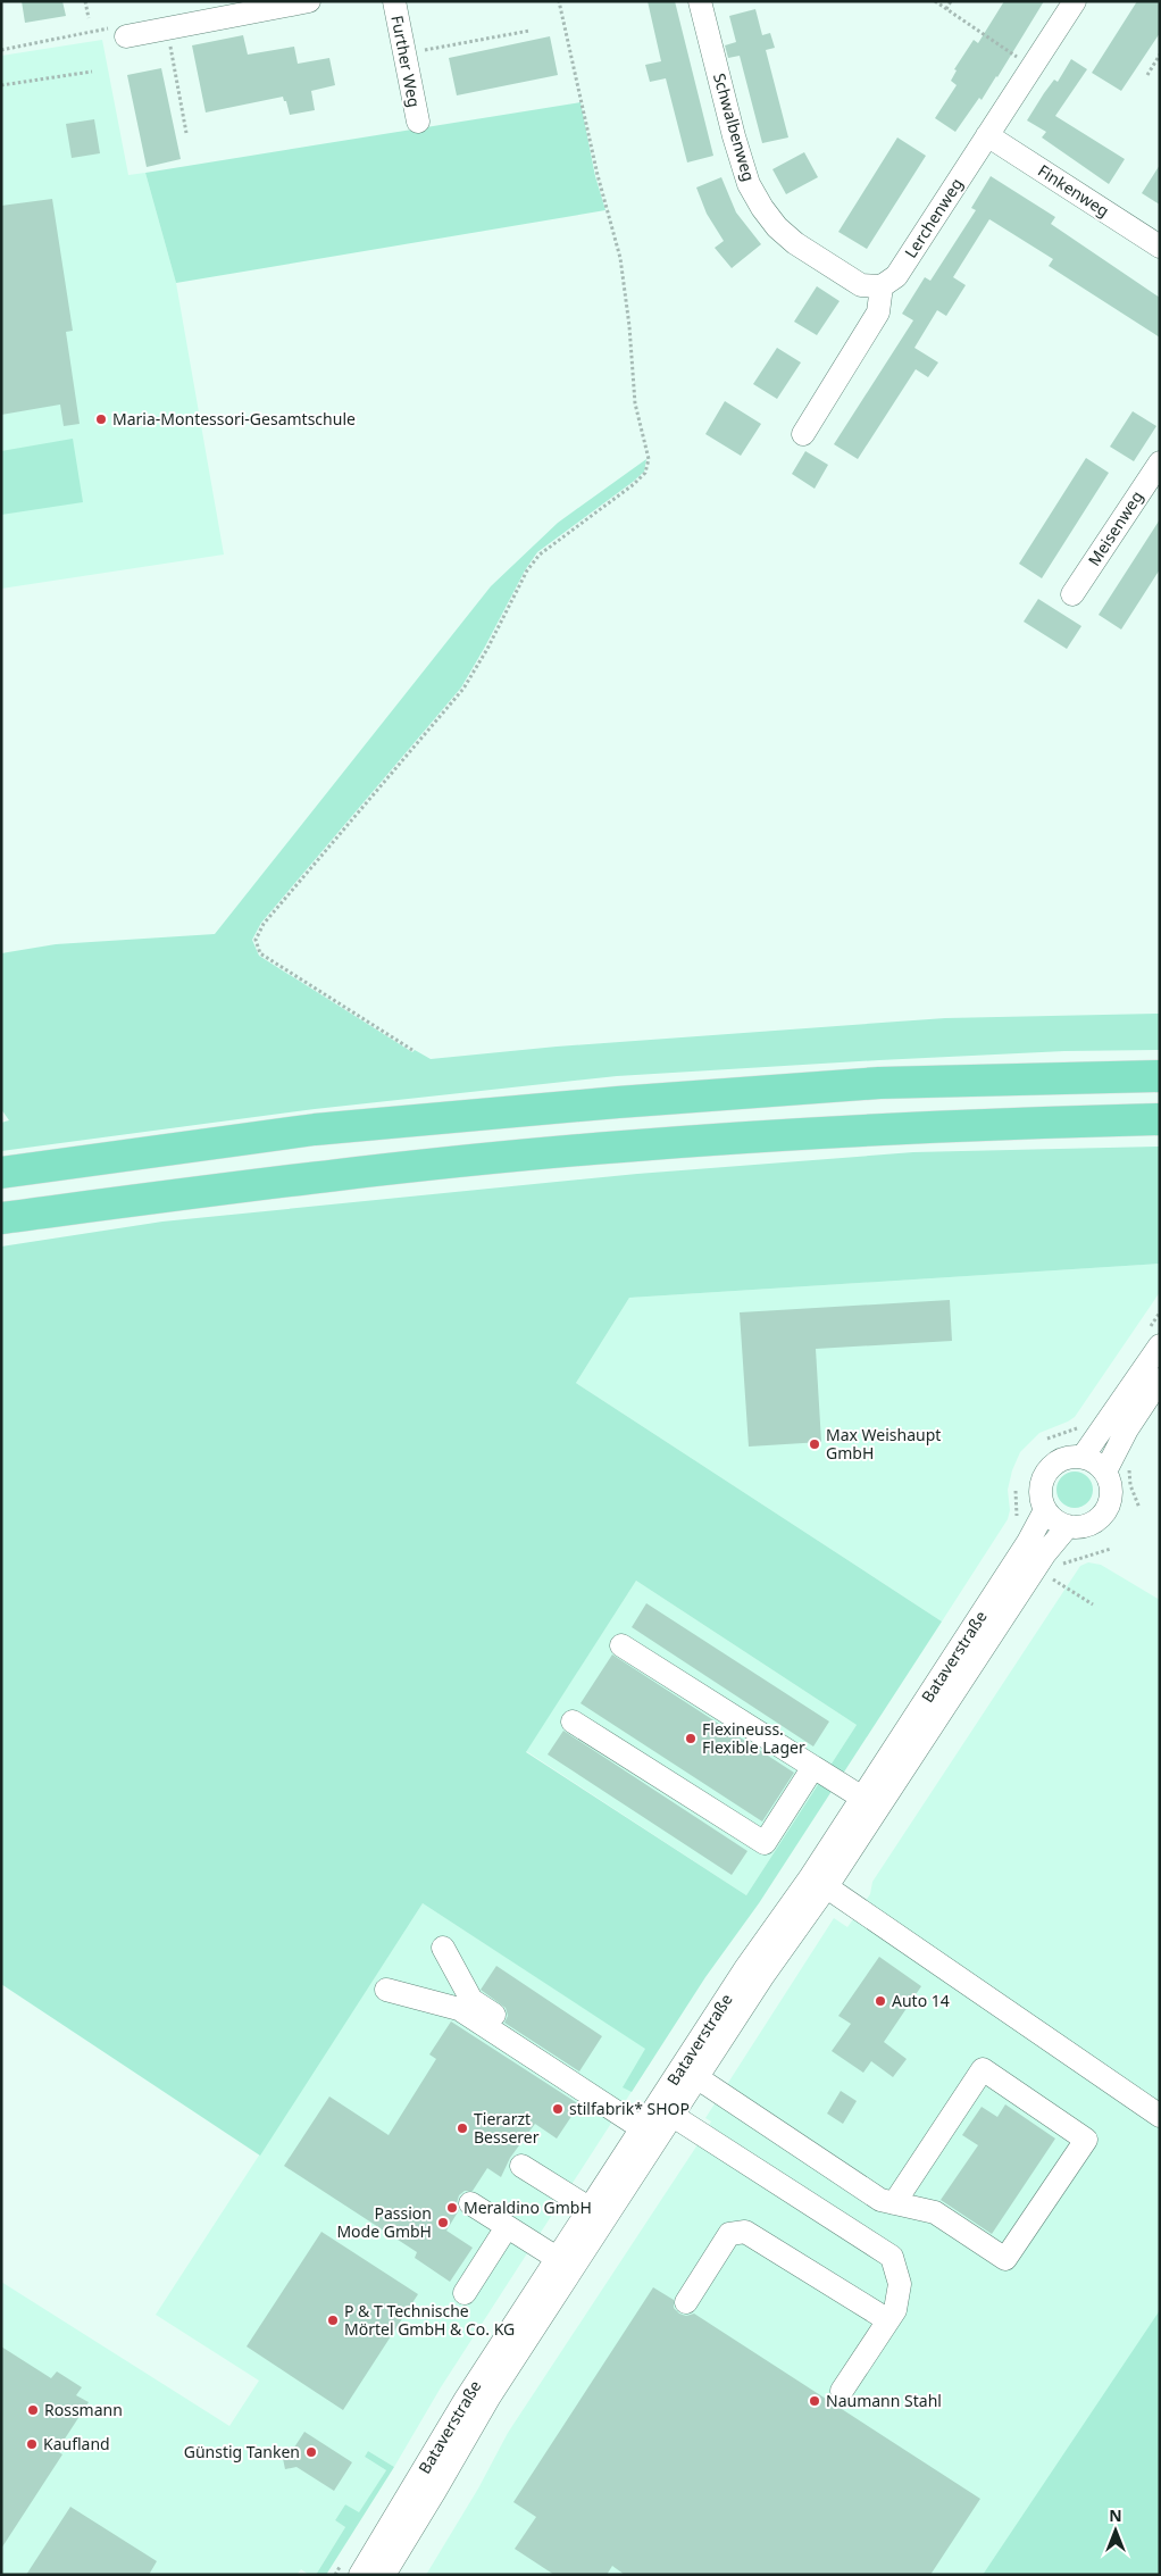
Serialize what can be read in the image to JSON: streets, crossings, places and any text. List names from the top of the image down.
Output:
{
  "streets": {
    "street": [
      "Further Weg",
      "Schwalbenweg",
      "Finkenweg",
      "Lerchenweg",
      "Meisenweg",
      "Bataverstraße"
    ]
  },
  "crossings": [
    ["Schwalbenweg", "Lerchenweg"],
    ["Finkenweg", "Lerchenweg"]
  ],
  "places": [
    "Maria-Montessori-Gesamtschule",
    "Max Weishaupt GmbH",
    "Flexineuss. Flexible Lager",
    "Auto 14",
    "stilfabrik* SHOP",
    "Tierarzt Besserer",
    "Meraldino GmbH",
    "Passion Mode GmbH",
    "P & T Technische Mörtel GmbH & Co. KG",
    "Naumann Stahl",
    "Rossmann",
    "Kaufland",
    "Günstig Tanken"
  ],
  "north": "top"
}
